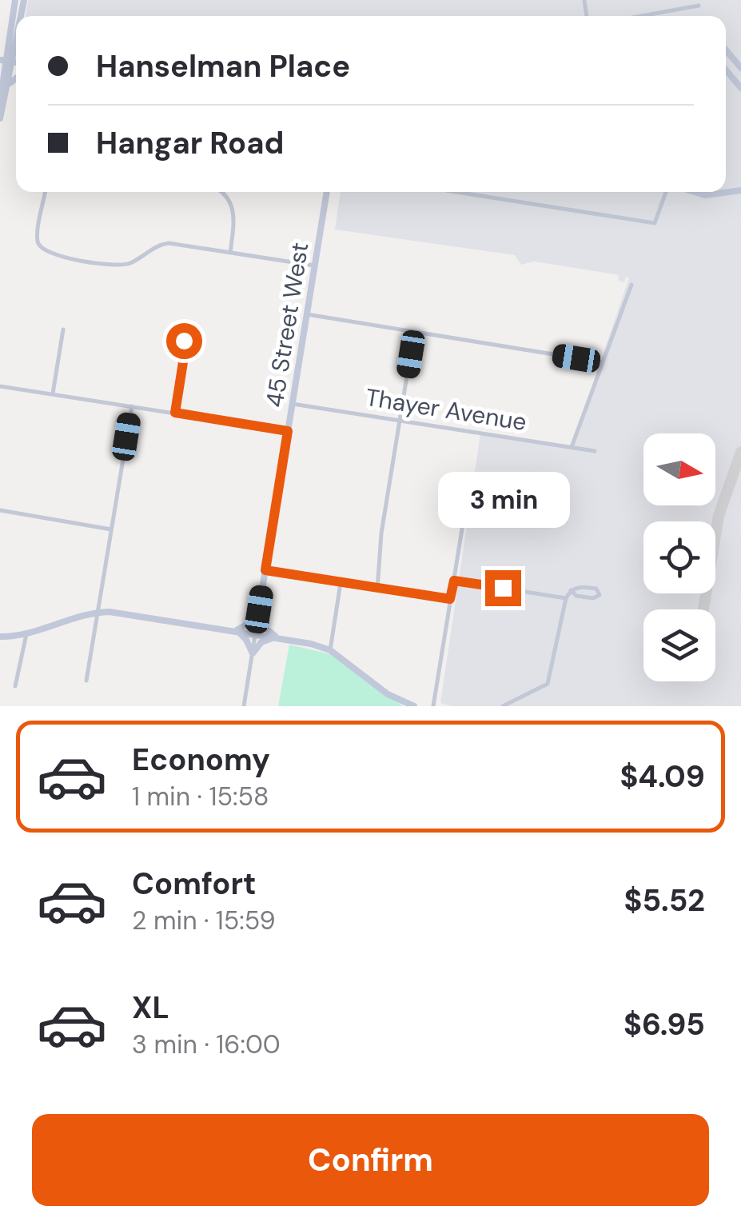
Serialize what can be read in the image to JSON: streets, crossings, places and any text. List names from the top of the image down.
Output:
{
  "streets": {
    "main road": ["45 Street West"],
    "street": ["Thayer Avenue"]
  },
  "crossings": [
    ["45 Street West", "Thayer Avenue"]
  ],
  "north": "right",
  "page": {
    "banner": ["Hanselman Place", "Hangar Road"],
    "bubble": "3 min",
    "list": [
      {
        "name": "Economy",
        "note": "1 min · 15:58",
        "value": "$4.09"
      },
      {
        "name": "Comfort",
        "note": "2 min · 15:59",
        "value": "$5.52"
      },
      {
        "name": "XL",
        "note": "3 min · 16:00",
        "value": "$6.95"
      }
    ],
    "buttons": "Confirm"
  }
}
